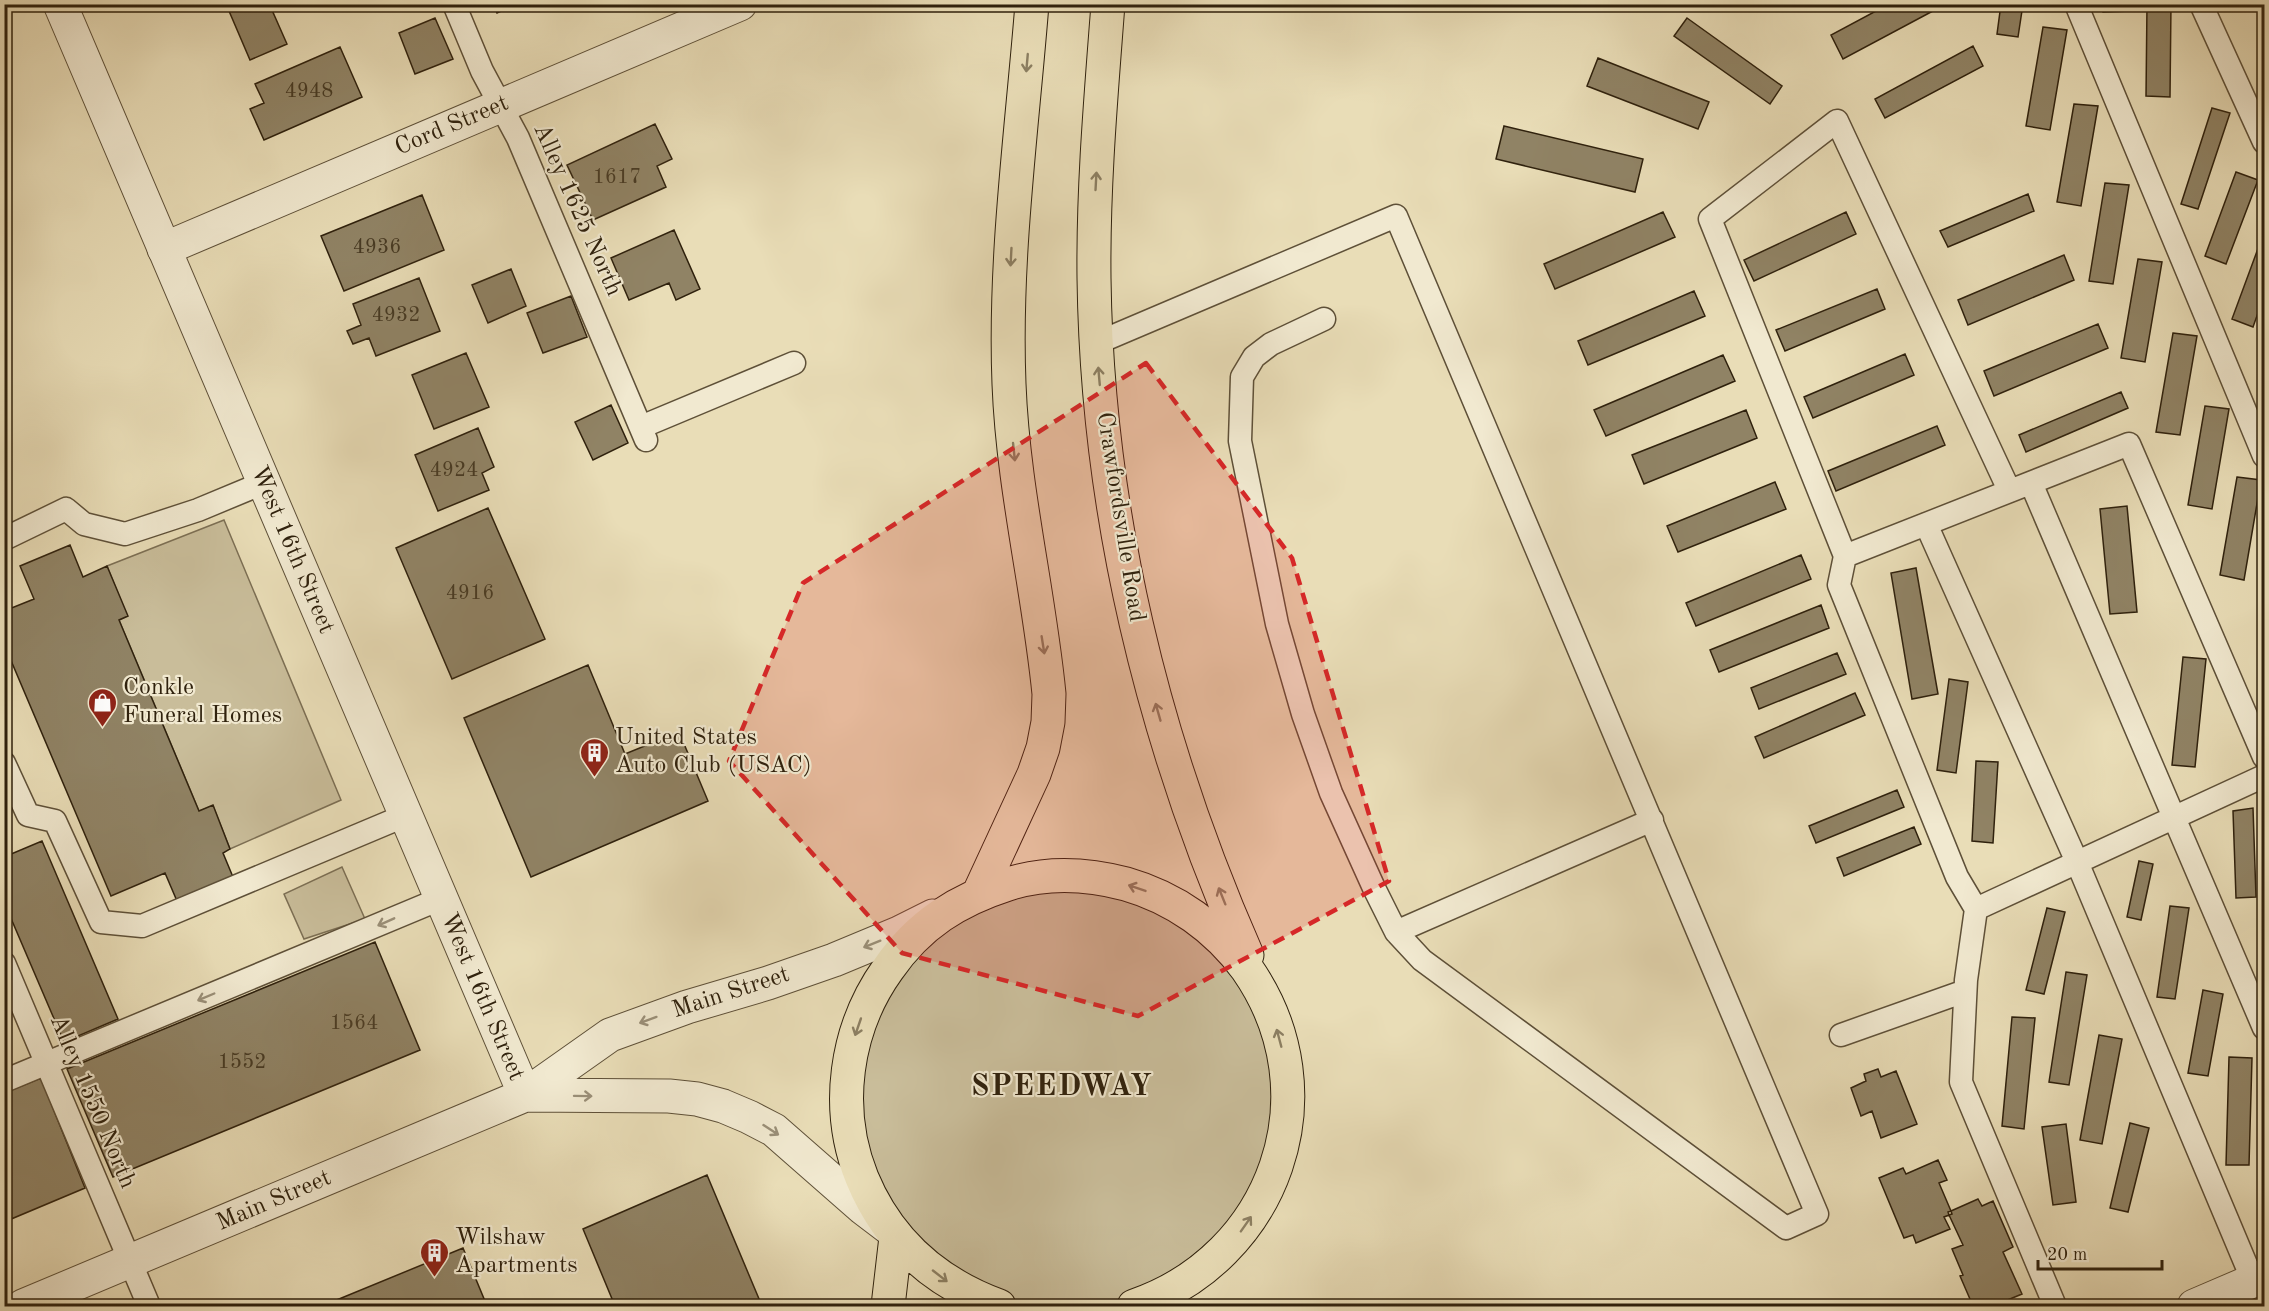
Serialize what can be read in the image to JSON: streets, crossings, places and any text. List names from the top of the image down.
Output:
{
  "streets": {
    "main road": ["Crawfordsville Road"],
    "street": ["Cord Street", "West 16th Street", "Main Street"],
    "lane": ["Alley 1625 North", "Alley 1550 North"]
  },
  "crossings": [
    ["Cord Street", "Alley 1625 North"],
    ["Cord Street", "West 16th Street"],
    ["West 16th Street", "Main Street"],
    ["Main Street", "Alley 1550 North"]
  ],
  "districts": ["SPEEDWAY"],
  "places": {
    "shop": ["Conkle Funeral Homes"],
    "building": ["United States Auto Club (USAC)", "Wilshaw Apartments"]
  },
  "house_numbers": [
    "4948",
    "1617",
    "4936",
    "4932",
    "4924",
    "4916",
    "1564",
    "1552"
  ],
  "scale_bar": "20 m"
}
